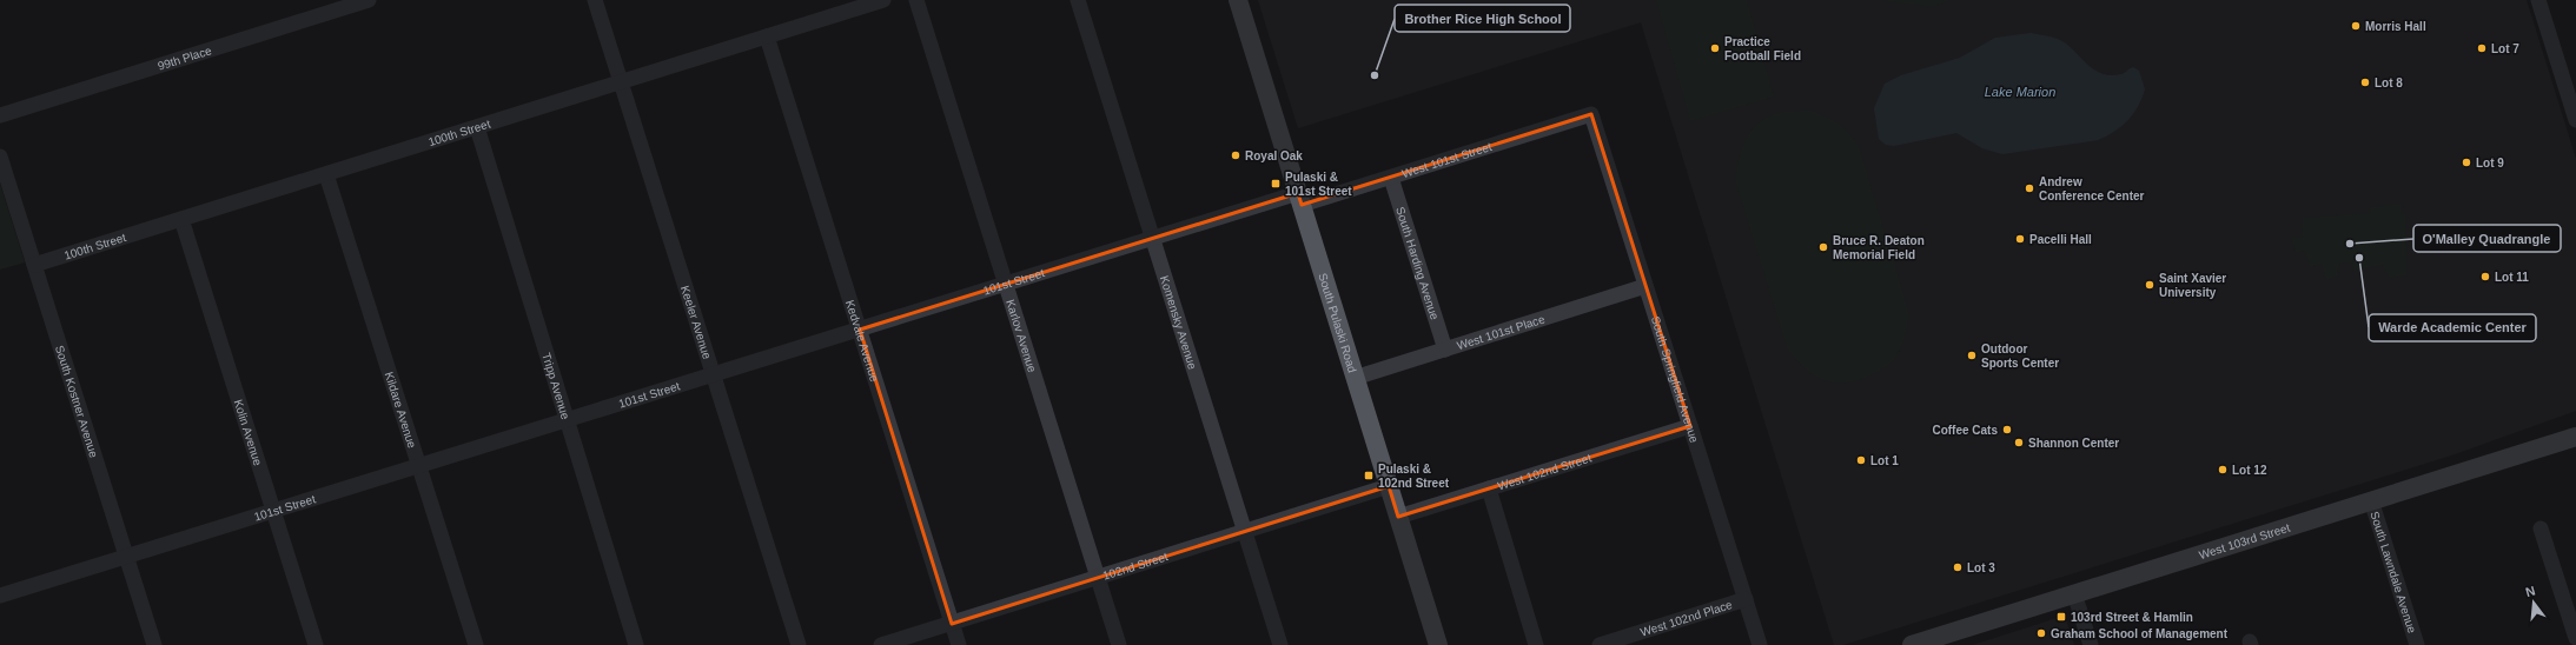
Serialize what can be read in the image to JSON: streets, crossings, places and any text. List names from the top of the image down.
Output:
{
  "streets": {
    "main road": ["South Pulaski Road", "West 103rd Street"],
    "street": [
      "99th Place",
      "100th Street",
      "West 101st Street",
      "South Harding Avenue",
      "101st Street",
      "Keeler Avenue",
      "Komensky Avenue",
      "West 101st Place",
      "Karlov Avenue",
      "Kedvale Avenue",
      "South Springfield Avenue",
      "Tripp Avenue",
      "South Kostner Avenue",
      "Kildare Avenue",
      "Kolin Avenue",
      "West 102nd Street",
      "102nd Street",
      "South Lawndale Avenue",
      "West 102nd Place"
    ]
  },
  "crossings": [
    ["100th Street", "Keeler Avenue"],
    ["100th Street", "Kedvale Avenue"],
    ["100th Street", "Tripp Avenue"],
    ["100th Street", "South Kostner Avenue"],
    ["100th Street", "Kildare Avenue"],
    ["100th Street", "Kolin Avenue"],
    ["West 101st Street", "South Harding Avenue"],
    ["West 101st Street", "101st Street"],
    ["West 101st Street", "South Pulaski Road"],
    ["West 101st Street", "South Springfield Avenue"],
    ["South Harding Avenue", "West 101st Place"],
    ["101st Street", "Keeler Avenue"],
    ["101st Street", "Komensky Avenue"],
    ["101st Street", "South Pulaski Road"],
    ["101st Street", "Karlov Avenue"],
    ["101st Street", "Kedvale Avenue"],
    ["101st Street", "Tripp Avenue"],
    ["101st Street", "South Kostner Avenue"],
    ["101st Street", "Kildare Avenue"],
    ["101st Street", "Kolin Avenue"],
    ["Komensky Avenue", "102nd Street"],
    ["South Pulaski Road", "West 101st Place"],
    ["South Pulaski Road", "West 102nd Street"],
    ["South Pulaski Road", "102nd Street"],
    ["West 101st Place", "South Springfield Avenue"],
    ["Karlov Avenue", "102nd Street"],
    ["Kedvale Avenue", "102nd Street"],
    ["South Springfield Avenue", "West 102nd Street"],
    ["South Springfield Avenue", "West 102nd Place"],
    ["West 103rd Street", "South Lawndale Avenue"]
  ],
  "water": ["Lake Marion"],
  "places": {
    "other": [
      "Morris Hall",
      "Practice Football Field",
      "Lot 7",
      "Brother Rice High School",
      "Lot 8",
      "Royal Oak",
      "Lot 9",
      "Andrew Conference Center",
      "Pacelli Hall",
      "O'Malley Quadrangle",
      "Bruce R. Deaton Memorial Field",
      "Warde Academic Center",
      "Lot 11",
      "Saint Xavier University",
      "Outdoor Sports Center",
      "Coffee Cats",
      "Shannon Center",
      "Lot 1",
      "Lot 12",
      "Lot 3",
      "Graham School of Management"
    ],
    "transit": ["Pulaski & 101st Street", "Pulaski & 102nd Street", "103rd Street & Hamlin"]
  },
  "north": "top"
}
